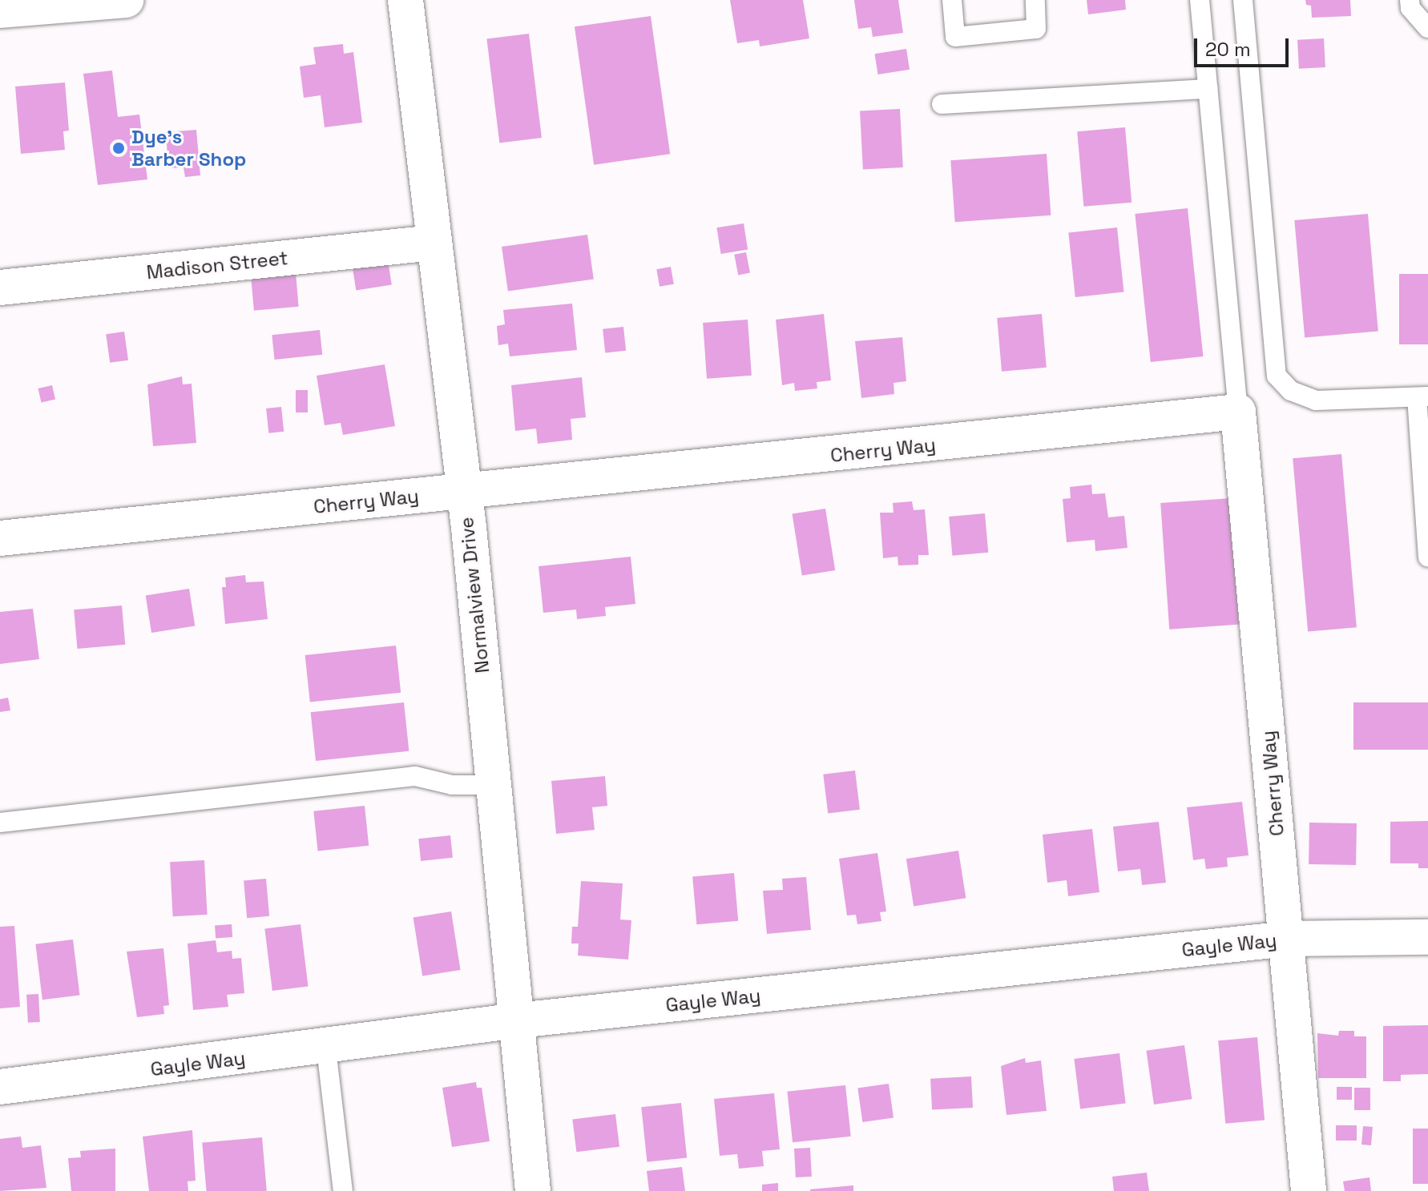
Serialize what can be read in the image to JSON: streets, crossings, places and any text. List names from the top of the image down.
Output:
{
  "streets": {
    "street": [
      "Madison Street",
      "Cherry Way",
      "Normalview Drive",
      "Gayle Way"
    ]
  },
  "crossings": [
    ["Madison Street", "Normalview Drive"],
    ["Cherry Way", "Normalview Drive"],
    ["Cherry Way", "Gayle Way"],
    ["Normalview Drive", "Gayle Way"]
  ],
  "places": ["Dye's Barber Shop"],
  "scale_bar": "20 m"
}
